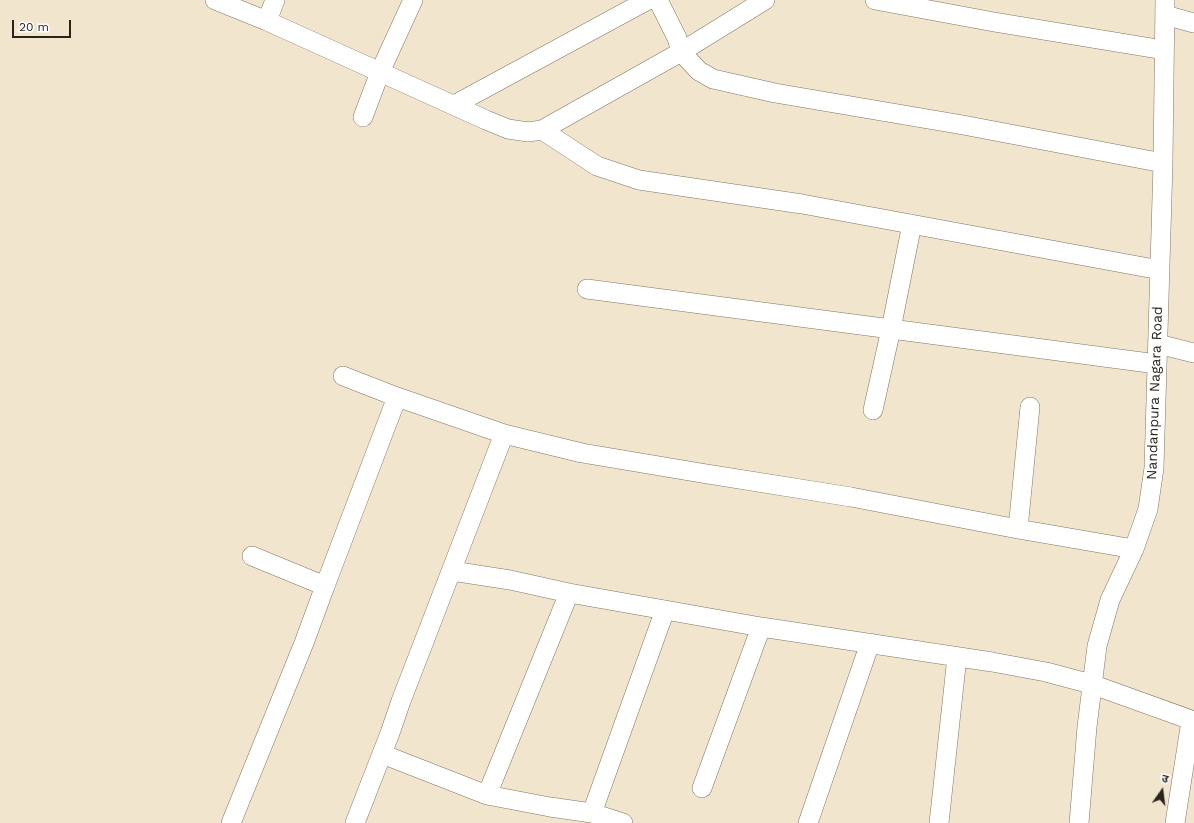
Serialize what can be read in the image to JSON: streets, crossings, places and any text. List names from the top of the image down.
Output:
{
  "streets": {
    "street": ["Nandanpura Nagara Road"]
  },
  "scale_bar": "20 m",
  "north": "top"
}
